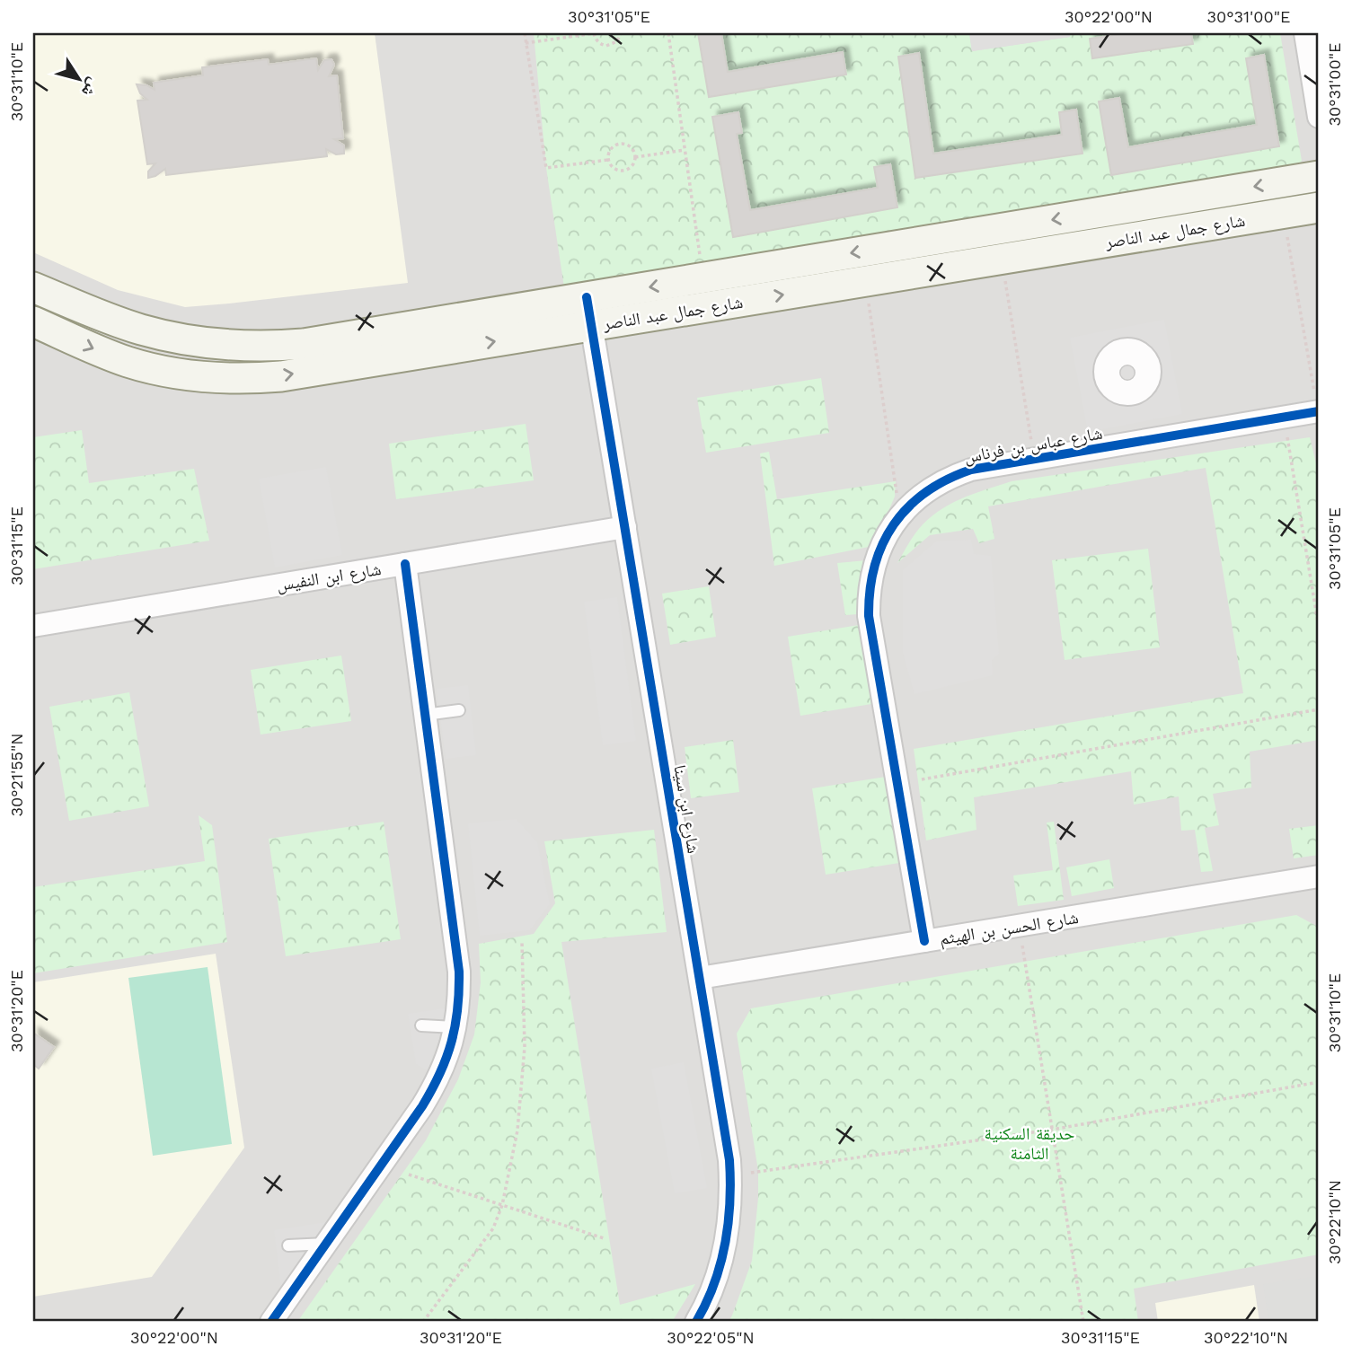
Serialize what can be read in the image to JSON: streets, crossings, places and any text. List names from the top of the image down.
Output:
{
  "streets": {
    "main road": ["شارع جمال عبد الناصر"],
    "street": [
      "شارع عباس بن فرناس",
      "شارع ابن النفيس",
      "شارع ابن سينا",
      "شارع الحسن بن الهيثم"
    ]
  },
  "crossings": [
    ["شارع جمال عبد الناصر", "شارع ابن سينا"],
    ["شارع عباس بن فرناس", "شارع الحسن بن الهيثم"],
    ["شارع ابن النفيس", "شارع ابن سينا"],
    ["شارع ابن سينا", "شارع الحسن بن الهيثم"]
  ],
  "parks": ["حديقة السكنية الثامنة"],
  "north": "bottom right",
  "coordinates": [
    "30°31'05\"E",
    "30°22'00\"N",
    "30°31'00\"E",
    "30°31'10\"E",
    "30°31'15\"E",
    "30°21'55\"N",
    "30°31'20\"E",
    "30°22'10\"N",
    "30°22'05\"N"
  ]
}
